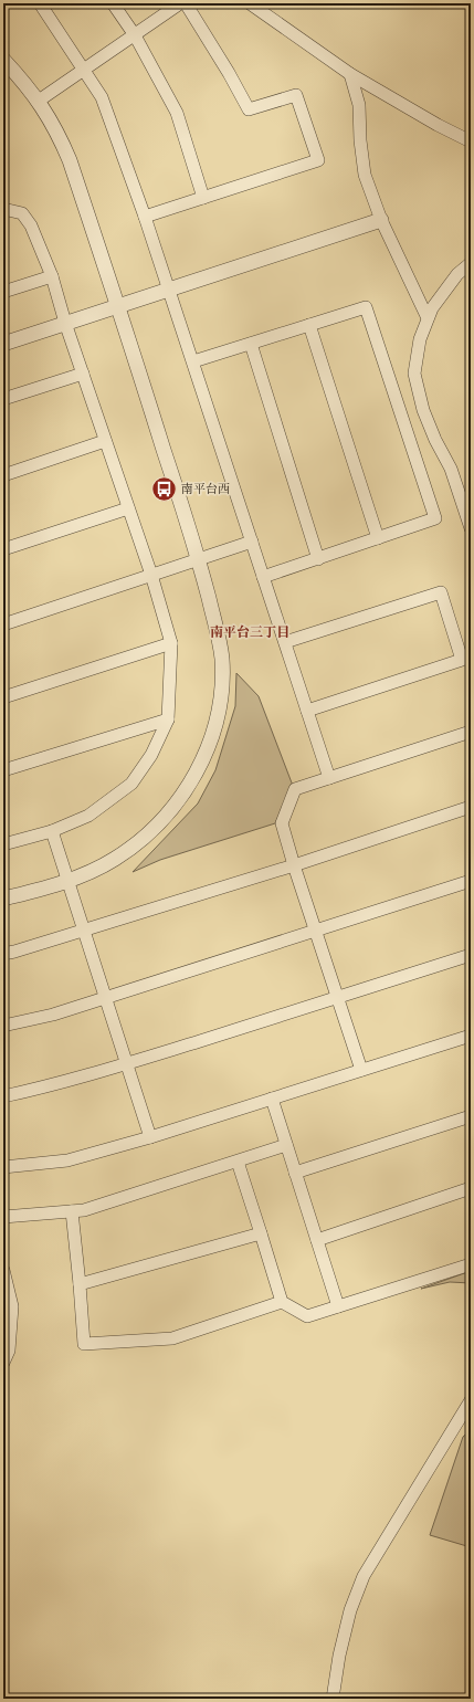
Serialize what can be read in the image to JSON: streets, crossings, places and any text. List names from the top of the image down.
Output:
{
  "districts": ["南平台三丁目"],
  "places": {
    "bus stop": ["南平台西"]
  }
}
